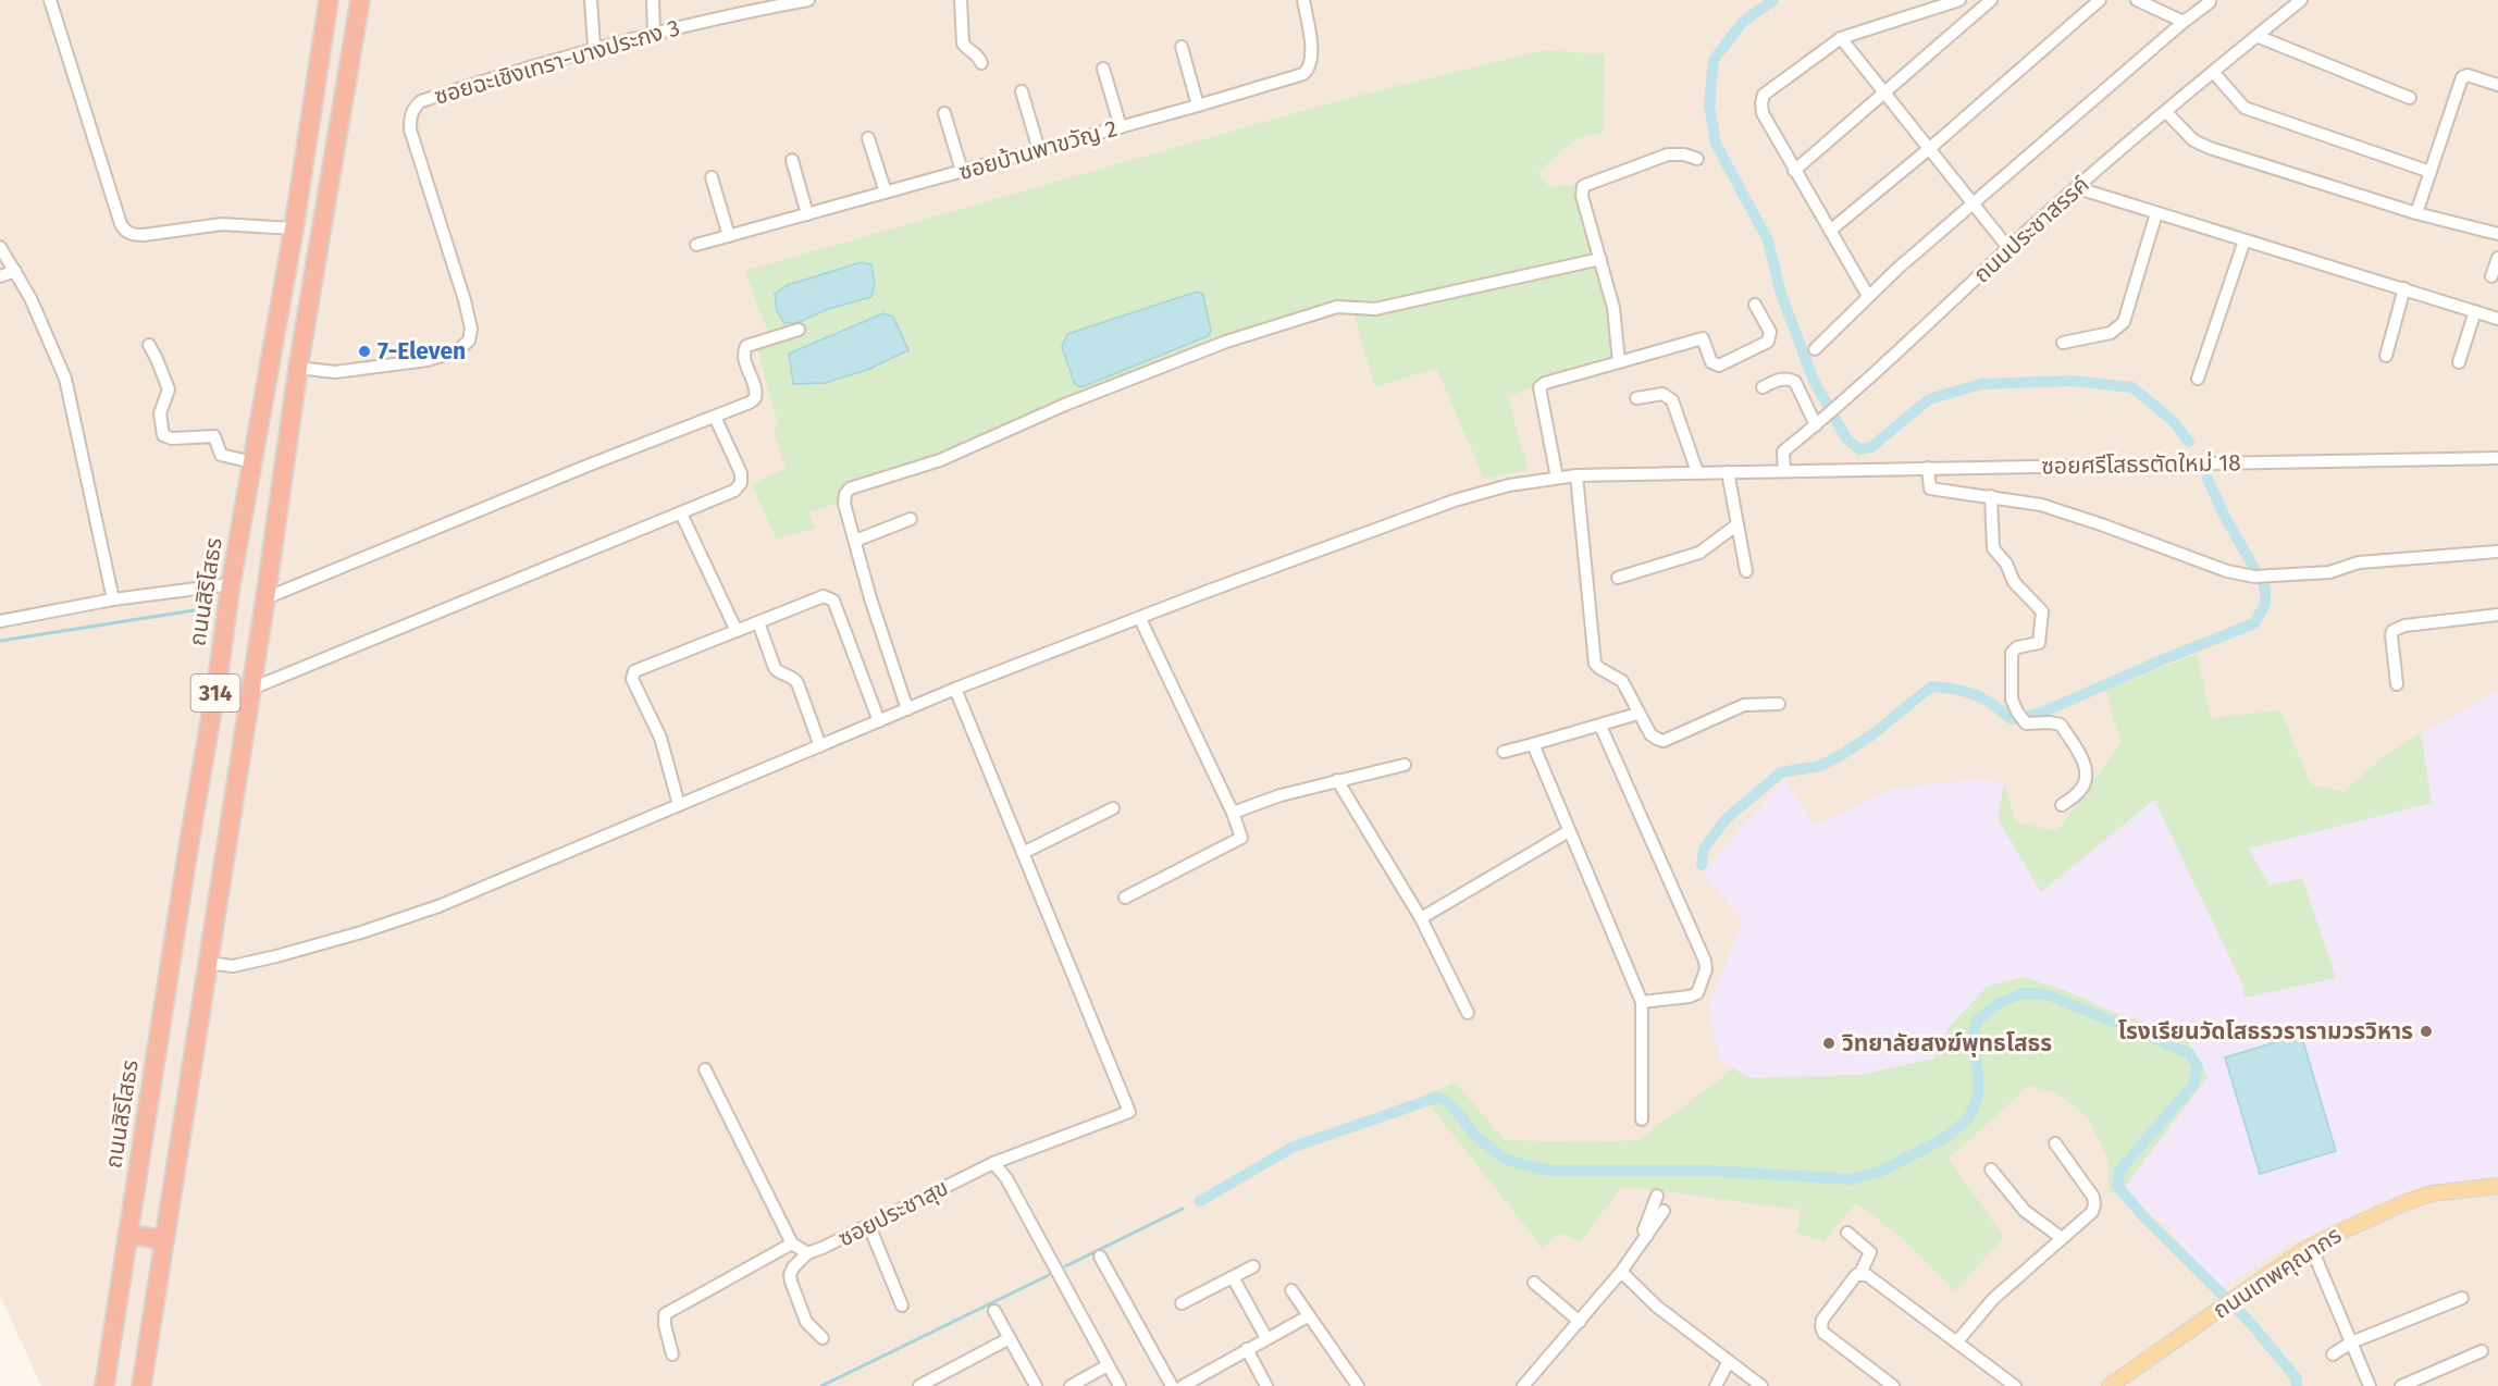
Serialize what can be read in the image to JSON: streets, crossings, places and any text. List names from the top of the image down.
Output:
{
  "streets": {
    "highway": ["ถนนสิริโสธร", "314"],
    "main road": ["ถนนเทพคุณากร"],
    "street": [
      "ซอยฉะเชิงเทรา-บางประกง 3",
      "ซอยบ้านพาขวัญ 2",
      "ถนนประชาสรรค์",
      "ซอยศรีโสธรตัดใหม่ 18",
      "ซอยประชาสุข"
    ]
  },
  "crossings": [
    ["ซอยฉะเชิงเทรา-บางประกง 3", "314"],
    ["ถนนประชาสรรค์", "ซอยศรีโสธรตัดใหม่ 18"],
    ["ซอยศรีโสธรตัดใหม่ 18", "314"]
  ],
  "places": ["7-Eleven", "โรงเรียนวัดโสธรวรารามวรวิหาร", "วิทยาลัยสงฆ์พุทธโสธร"]
}
